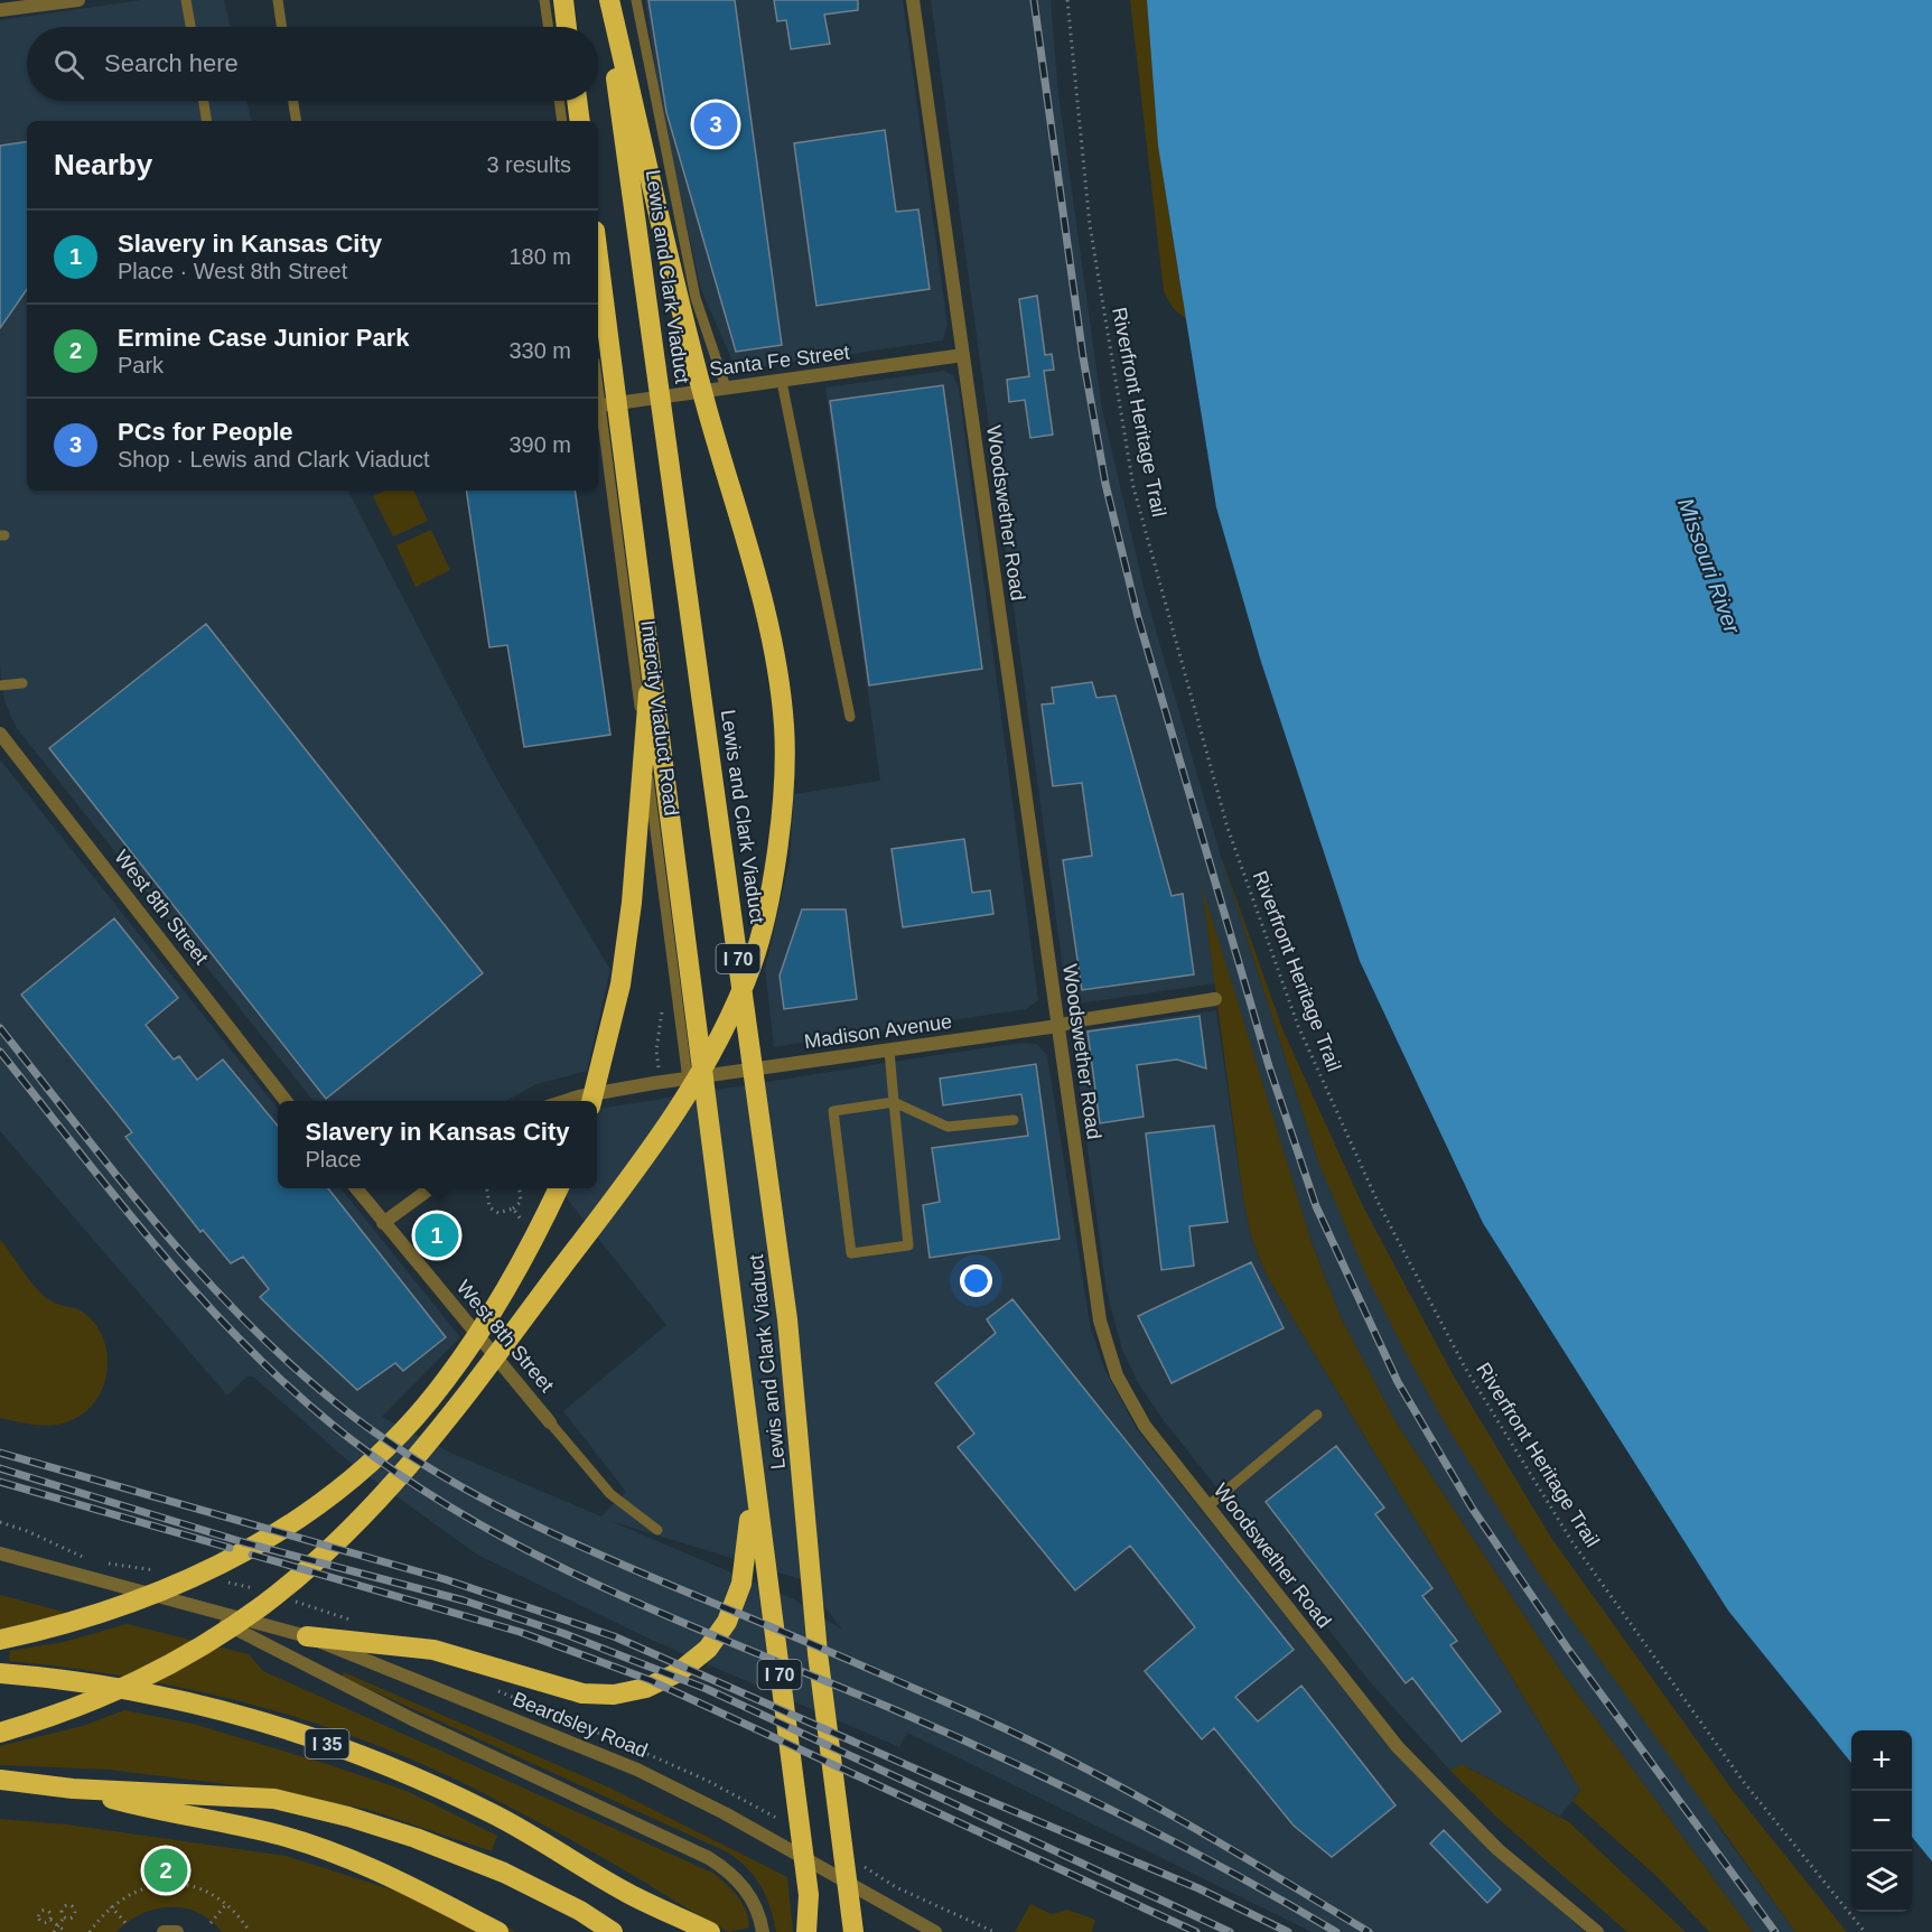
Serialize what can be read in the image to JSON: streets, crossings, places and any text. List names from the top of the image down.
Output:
{
  "streets": {
    "highway": ["Lewis and Clark Viaduct", "I 70", "I 35"],
    "street": [
      "Santa Fe Street",
      "Woodswether Road",
      "West 8th Street",
      "Madison Avenue",
      "Beardsley Road"
    ],
    "lane": ["Intercity Viaduct Road"],
    "path": ["Riverfront Heritage Trail"]
  },
  "crossings": [
    ["Santa Fe Street", "Woodswether Road"],
    ["Santa Fe Street", "Intercity Viaduct Road"],
    ["Woodswether Road", "Madison Avenue"],
    ["Intercity Viaduct Road", "Madison Avenue"]
  ],
  "water": ["Missouri River"],
  "page": {
    "search": "Search here",
    "pins": ["3", "1", "2"],
    "heading": ["Nearby", "3 results"],
    "list": [
      {
        "mark": "1",
        "name": "Slavery in Kansas City",
        "note": "Place · West 8th Street",
        "value": "180 m"
      },
      {
        "mark": "2",
        "name": "Ermine Case Junior Park",
        "note": "Park",
        "value": "330 m"
      },
      {
        "mark": "3",
        "name": "PCs for People",
        "note": "Shop · Lewis and Clark Viaduct",
        "value": "390 m"
      }
    ],
    "popup": ["Slavery in Kansas City", "Place"],
    "map_buttons": ["+", "−"]
  }
}
